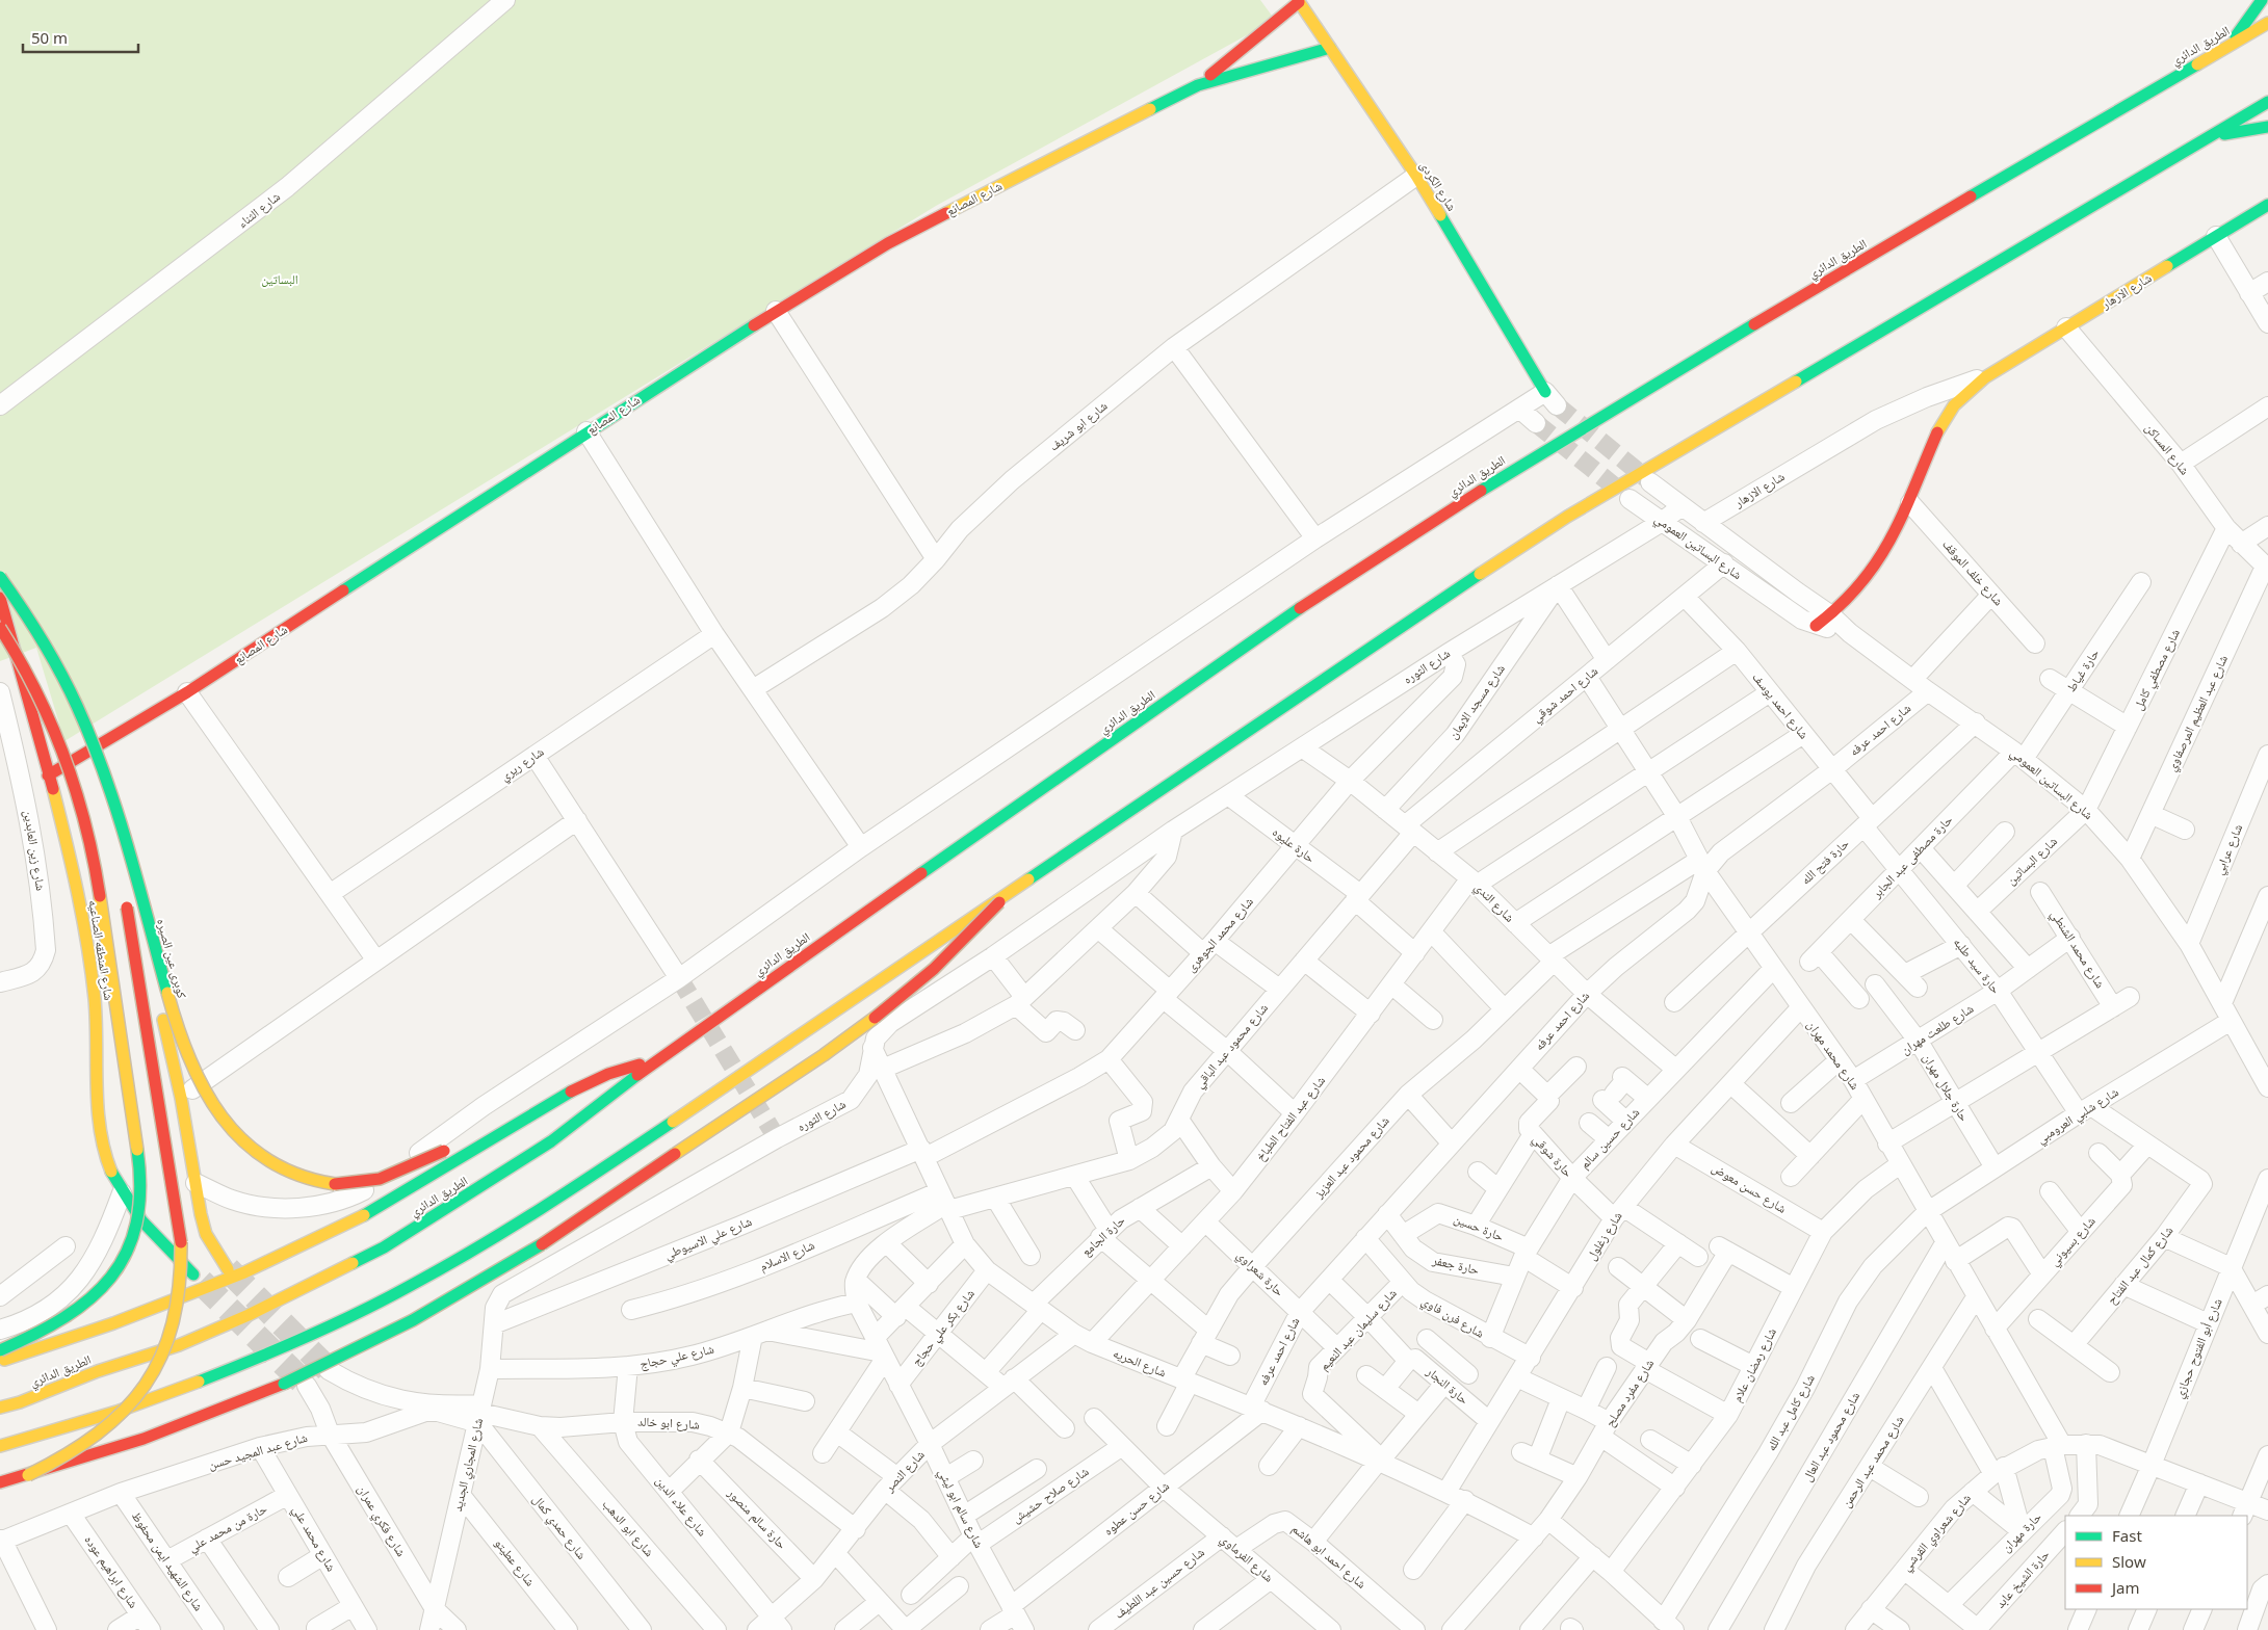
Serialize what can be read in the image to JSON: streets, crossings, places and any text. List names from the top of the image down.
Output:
{
  "streets": {
    "main road": [
      "الطريق الدائري",
      "شارع الكردى",
      "شارع المصانع",
      "شارع الازهار",
      "شارع المنطقه الصناعيه",
      "كوبرى عين الصيره"
    ],
    "street": [
      "شارع الثناء",
      "شارع ابو شريف",
      "شارع المساكن",
      "شارع البساتين العمومي",
      "شارع خلف الموقف",
      "شارع الثوره",
      "شارع مصطفي كامل",
      "حارة غياط",
      "شارع احمد شوقي",
      "شارع مسجد الايمان",
      "شارع احمد يوسف",
      "شارع عبد العظيم المرصفاوي",
      "شارع احمد عرفه",
      "شارع ريري",
      "حارة عليوه",
      "شارع عرابي",
      "شارع زين العابدين",
      "حارة مصطفى عبد الجابر",
      "شارع البساتين",
      "حارة فتح الله",
      "شارع الندي",
      "شارع محمد الجوهرى",
      "شارع محمد الشنطي",
      "حارة سيد طلبه",
      "شارع طلعت مهران",
      "شارع محمود عبد الباقي",
      "شارع محمد مهران",
      "حارة جلال مهران",
      "شارع شلبي العرومبي",
      "شارع عبد الفتاح الطباخ",
      "شارع حسين سالم",
      "حارة شوقي",
      "شارع محمود عبد العزيز",
      "شارع حسن معوض",
      "حارة حسين",
      "حارة الجامع",
      "شارع زغلول",
      "شارع علي الاسيوطي",
      "شارع بسيوني",
      "شارع الاسلام",
      "حارة جعفر",
      "شارع كمال عبد الفتاح",
      "حارة شعراوي",
      "شارع فرن فاوي",
      "شارع بكر علي حجاج",
      "شارع سليمان عبد النعيم",
      "شارع أبو الفتوح حجازي",
      "شارع علي حجاج",
      "شارع الحريه",
      "شارع رمضان علام",
      "حارة النجار",
      "شارع مفرد مصلح",
      "شارع كامل عبد الله",
      "شارع ابو خالد",
      "شارع محمود عبد العال",
      "شارع عبد المجيد حسن",
      "شارع محمد عبد الرحمن",
      "شارع المجاري الجديد",
      "شارع النصر",
      "شارع صلاح حشيش",
      "شارع علاء الدين",
      "شارع سالم ابو ليثي",
      "شارع حسن عطوه",
      "حارة سالم منصور",
      "شارع فكري عمران",
      "شارع حمدي كمال",
      "حارة من محمد علي",
      "شارع ابو الدهب",
      "شارع شعراوي القرشي",
      "حارة مهران",
      "شارع محمد علي",
      "شارع احمد ابو هاشم",
      "شارع الفرماوي",
      "شارع الشهيد ايمن محفوظ",
      "شارع عطيتو",
      "شارع ابراهيم عوده",
      "حارة الشيخ عابد",
      "شارع حسين عبد اللطيف"
    ]
  },
  "crossings": [
    ["شارع الكردى", "شارع المصانع"],
    ["شارع الكردى", "شارع ابو شريف"],
    ["شارع المصانع", "شارع المنطقه الصناعيه"],
    ["شارع الازهار", "شارع المساكن"],
    ["شارع الازهار", "شارع البساتين العمومي"],
    ["شارع الازهار", "شارع خلف الموقف"],
    ["شارع المساكن", "شارع مصطفي كامل"],
    ["شارع المساكن", "شارع عبد العظيم المرصفاوي"],
    ["شارع البساتين العمومي", "شارع الثوره"],
    ["شارع البساتين العمومي", "شارع مصطفي كامل"],
    ["شارع البساتين العمومي", "حارة غياط"],
    ["شارع البساتين العمومي", "شارع احمد شوقي"],
    ["شارع البساتين العمومي", "شارع عبد العظيم المرصفاوي"],
    ["شارع البساتين العمومي", "شارع احمد عرفه"],
    ["شارع البساتين العمومي", "شارع عرابي"],
    ["شارع البساتين العمومي", "حارة مصطفى عبد الجابر"],
    ["شارع البساتين العمومي", "شارع البساتين"],
    ["شارع البساتين العمومي", "حارة فتح الله"],
    ["شارع البساتين العمومي", "شارع شلبي العرومبي"],
    ["شارع الثوره", "شارع مسجد الايمان"],
    ["شارع الثوره", "حارة عليوه"],
    ["شارع الثوره", "شارع الندي"],
    ["شارع الثوره", "شارع محمد الجوهرى"],
    ["شارع الثوره", "شارع الحريه"],
    ["شارع الثوره", "شارع المجاري الجديد"],
    ["شارع مصطفي كامل", "شارع البساتين"],
    ["حارة غياط", "حارة مصطفى عبد الجابر"],
    ["شارع احمد شوقي", "شارع احمد يوسف"],
    ["شارع احمد شوقي", "شارع الندي"],
    ["شارع احمد شوقي", "شارع محمود عبد الباقي"],
    ["شارع احمد شوقي", "شارع محمد مهران"],
    ["شارع مسجد الايمان", "شارع الندي"],
    ["شارع احمد يوسف", "شارع احمد عرفه"],
    ["شارع احمد يوسف", "حارة فتح الله"],
    ["شارع احمد يوسف", "حارة سيد طلبه"],
    ["شارع احمد يوسف", "شارع عبد الفتاح الطباخ"],
    ["شارع احمد عرفه", "شارع الندي"],
    ["شارع احمد عرفه", "شارع محمد مهران"],
    ["شارع احمد عرفه", "شارع محمود عبد العزيز"],
    ["شارع احمد عرفه", "حارة جعفر"],
    ["شارع احمد عرفه", "حارة شعراوي"],
    ["شارع احمد عرفه", "شارع فرن فاوي"],
    ["شارع احمد عرفه", "شارع الحريه"],
    ["شارع احمد عرفه", "شارع حسن عطوه"],
    ["حارة عليوه", "شارع محمد الجوهرى"],
    ["حارة عليوه", "شارع محمود عبد الباقي"],
    ["حارة عليوه", "شارع عبد الفتاح الطباخ"],
    ["حارة مصطفى عبد الجابر", "حارة سيد طلبه"],
    ["حارة فتح الله", "حارة سيد طلبه"],
    ["حارة فتح الله", "شارع محمد مهران"],
    ["شارع الندي", "شارع محمد الجوهرى"],
    ["شارع الندي", "شارع محمود عبد الباقي"],
    ["شارع الندي", "شارع عبد الفتاح الطباخ"],
    ["شارع الندي", "شارع حسين سالم"],
    ["شارع الندي", "شارع محمود عبد العزيز"],
    ["شارع محمد الجوهرى", "شارع علي الاسيوطي"],
    ["شارع محمد الجوهرى", "شارع الحريه"],
    ["شارع محمد الشنطي", "شارع طلعت مهران"],
    ["حارة سيد طلبه", "شارع طلعت مهران"],
    ["حارة سيد طلبه", "شارع شلبي العرومبي"],
    ["شارع طلعت مهران", "شارع محمد مهران"],
    ["شارع طلعت مهران", "حارة جلال مهران"],
    ["شارع محمود عبد الباقي", "شارع الاسلام"],
    ["شارع محمود عبد الباقي", "شارع الحريه"],
    ["شارع محمد مهران", "شارع شلبي العرومبي"],
    ["شارع محمد مهران", "شارع عبد الفتاح الطباخ"],
    ["شارع محمد مهران", "شارع حسين سالم"],
    ["شارع محمد مهران", "شارع محمود عبد العزيز"],
    ["شارع محمد مهران", "شارع زغلول"],
    ["شارع محمد مهران", "شارع بسيوني"],
    ["شارع محمد مهران", "شارع رمضان علام"],
    ["شارع محمد مهران", "شارع كامل عبد الله"],
    ["شارع محمد مهران", "شارع محمود عبد العال"],
    ["شارع محمد مهران", "شارع محمد عبد الرحمن"],
    ["شارع محمد مهران", "شارع شعراوي القرشي"],
    ["شارع محمد مهران", "حارة مهران"],
    ["حارة جلال مهران", "شارع شلبي العرومبي"],
    ["شارع شلبي العرومبي", "شارع كامل عبد الله"],
    ["شارع عبد الفتاح الطباخ", "حارة شعراوي"],
    ["شارع عبد الفتاح الطباخ", "شارع الحريه"],
    ["شارع حسين سالم", "حارة شوقي"],
    ["شارع حسين سالم", "حارة حسين"],
    ["شارع حسين سالم", "حارة جعفر"],
    ["شارع حسين سالم", "شارع فرن فاوي"],
    ["حارة شوقي", "شارع زغلول"],
    ["شارع محمود عبد العزيز", "حارة شعراوي"],
    ["شارع محمود عبد العزيز", "شارع الحريه"],
    ["شارع حسن معوض", "شارع زغلول"],
    ["شارع حسن معوض", "شارع رمضان علام"],
    ["حارة حسين", "شارع زغلول"],
    ["حارة حسين", "حارة جعفر"],
    ["حارة الجامع", "شارع الحريه"],
    ["شارع زغلول", "شارع فرن فاوي"],
    ["شارع زغلول", "شارع الحريه"],
    ["شارع زغلول", "حارة النجار"],
    ["شارع علي الاسيوطي", "شارع الحريه"],
    ["شارع علي الاسيوطي", "شارع المجاري الجديد"],
    ["شارع الاسلام", "شارع الحريه"],
    ["حارة شعراوي", "شارع سليمان عبد النعيم"],
    ["شارع فرن فاوي", "شارع سليمان عبد النعيم"],
    ["شارع بكر علي حجاج", "شارع الحريه"],
    ["شارع بكر علي حجاج", "شارع سالم ابو ليثي"],
    ["شارع سليمان عبد النعيم", "شارع الحريه"],
    ["شارع أبو الفتوح حجازي", "شارع شعراوي القرشي"],
    ["شارع علي حجاج", "شارع المجاري الجديد"],
    ["شارع علي حجاج", "شارع علاء الدين"],
    ["شارع علي حجاج", "شارع سالم ابو ليثي"],
    ["شارع الحريه", "شارع مفرد مصلح"],
    ["شارع الحريه", "شارع النصر"],
    ["شارع الحريه", "شارع حسن عطوه"],
    ["شارع رمضان علام", "شارع مفرد مصلح"],
    ["شارع ابو خالد", "شارع عبد المجيد حسن"],
    ["شارع ابو خالد", "شارع المجاري الجديد"],
    ["شارع ابو خالد", "شارع النصر"],
    ["شارع ابو خالد", "شارع علاء الدين"],
    ["شارع ابو خالد", "شارع حمدي كمال"],
    ["شارع ابو خالد", "شارع ابو الدهب"],
    ["شارع عبد المجيد حسن", "شارع المجاري الجديد"],
    ["شارع عبد المجيد حسن", "شارع فكري عمران"],
    ["شارع عبد المجيد حسن", "شارع حمدي كمال"],
    ["شارع عبد المجيد حسن", "شارع محمد علي"],
    ["شارع عبد المجيد حسن", "شارع الشهيد ايمن محفوظ"],
    ["شارع عبد المجيد حسن", "شارع ابراهيم عوده"],
    ["شارع المجاري الجديد", "شارع فكري عمران"],
    ["شارع المجاري الجديد", "شارع حمدي كمال"],
    ["شارع المجاري الجديد", "شارع عطيتو"],
    ["شارع النصر", "شارع علاء الدين"],
    ["شارع النصر", "شارع سالم ابو ليثي"],
    ["شارع النصر", "حارة سالم منصور"],
    ["شارع صلاح حشيش", "شارع سالم ابو ليثي"],
    ["شارع صلاح حشيش", "شارع الفرماوي"],
    ["شارع سالم ابو ليثي", "شارع حسن عطوه"],
    ["شارع حسن عطوه", "شارع الفرماوي"],
    ["حارة من محمد علي", "شارع محمد علي"],
    ["حارة من محمد علي", "شارع الشهيد ايمن محفوظ"],
    ["شارع شعراوي القرشي", "حارة مهران"],
    ["شارع شعراوي القرشي", "حارة الشيخ عابد"],
    ["حارة مهران", "حارة الشيخ عابد"],
    ["شارع احمد ابو هاشم", "شارع الفرماوي"],
    ["شارع الفرماوي", "شارع حسين عبد اللطيف"]
  ],
  "parks": ["البساتين"],
  "legend": ["Fast", "Slow", "Jam"],
  "scale_bar": "50 m"
}
